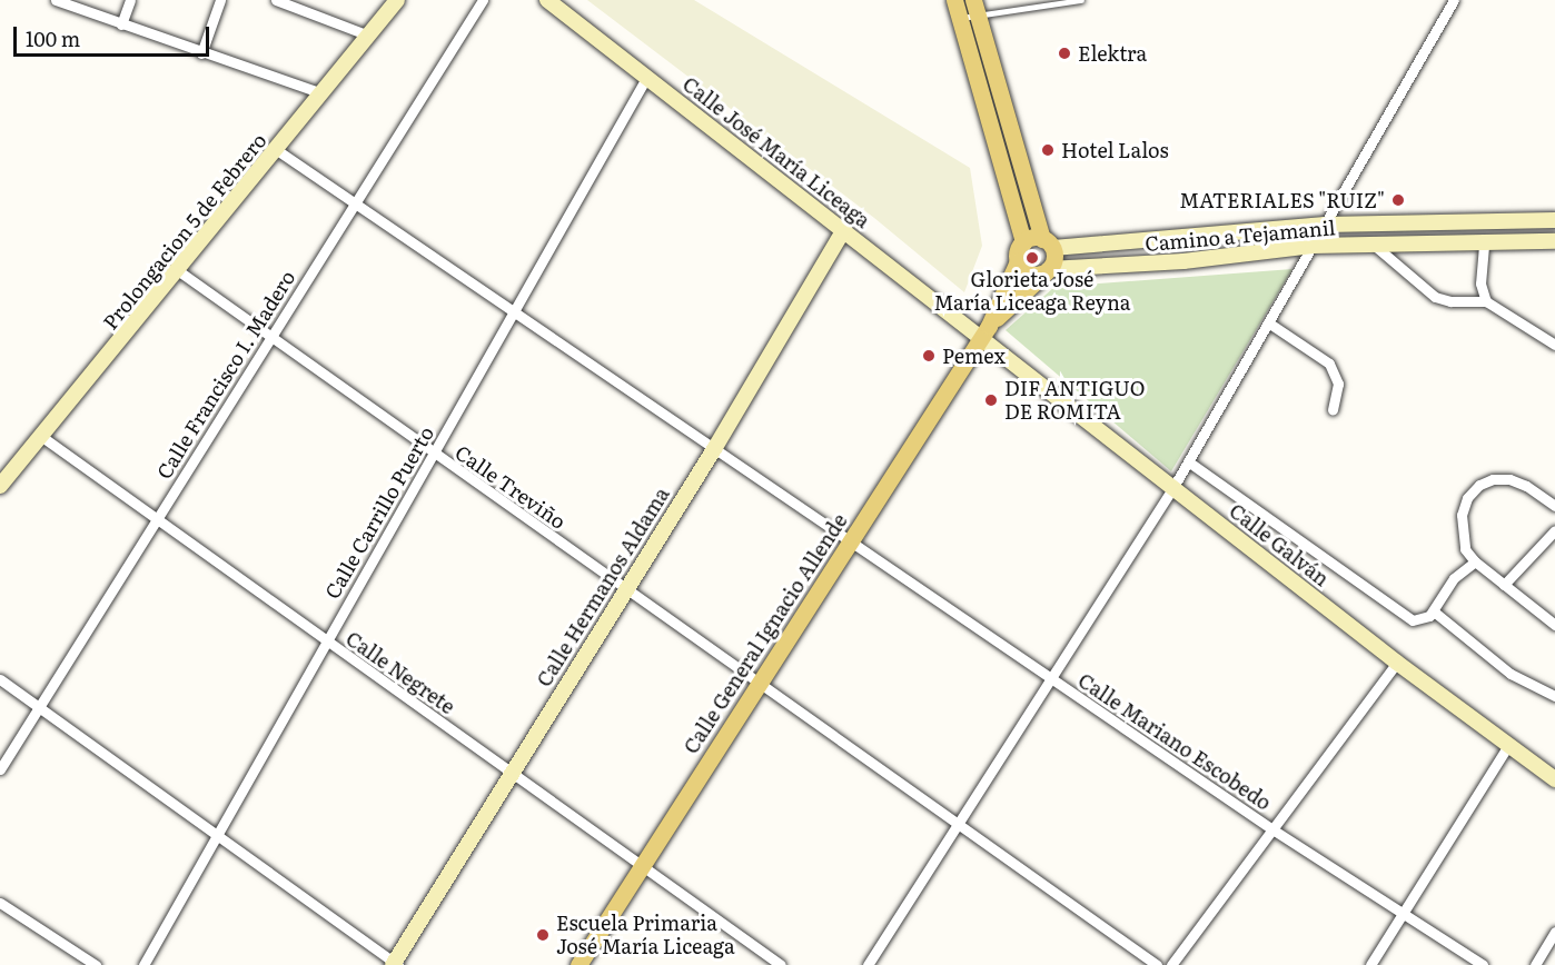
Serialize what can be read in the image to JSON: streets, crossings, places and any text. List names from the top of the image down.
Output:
{
  "streets": {
    "main road": ["Calle General Ignacio Allende"],
    "street": [
      "Calle José María Liceaga",
      "Prolongacion 5 de Febrero",
      "Camino a Tejamanil",
      "Calle Francisco I. Madero",
      "Calle Treviño",
      "Calle Carrillo Puerto",
      "Calle Galván",
      "Calle Hermanos Aldama",
      "Calle Negrete",
      "Calle Mariano Escobedo"
    ]
  },
  "crossings": [
    ["Calle José María Liceaga", "Calle Carrillo Puerto"],
    ["Calle José María Liceaga", "Calle Galván"],
    ["Calle José María Liceaga", "Calle Hermanos Aldama"],
    ["Calle José María Liceaga", "Calle General Ignacio Allende"],
    ["Prolongacion 5 de Febrero", "Calle Treviño"],
    ["Prolongacion 5 de Febrero", "Calle Negrete"],
    ["Prolongacion 5 de Febrero", "Calle Mariano Escobedo"],
    ["Camino a Tejamanil", "Calle General Ignacio Allende"],
    ["Calle Francisco I. Madero", "Calle Treviño"],
    ["Calle Francisco I. Madero", "Calle Negrete"],
    ["Calle Francisco I. Madero", "Calle Mariano Escobedo"],
    ["Calle Treviño", "Calle Carrillo Puerto"],
    ["Calle Treviño", "Calle Hermanos Aldama"],
    ["Calle Treviño", "Calle General Ignacio Allende"],
    ["Calle Carrillo Puerto", "Calle Negrete"],
    ["Calle Carrillo Puerto", "Calle Mariano Escobedo"],
    ["Calle Galván", "Calle General Ignacio Allende"],
    ["Calle Hermanos Aldama", "Calle Negrete"],
    ["Calle Hermanos Aldama", "Calle Mariano Escobedo"],
    ["Calle General Ignacio Allende", "Calle Negrete"],
    ["Calle General Ignacio Allende", "Calle Mariano Escobedo"]
  ],
  "places": [
    "Elektra",
    "Hotel Lalos",
    "MATERIALES \"RUIZ\"",
    "Glorieta José María Liceaga Reyna",
    "Pemex",
    "DIF ANTIGUO DE ROMITA",
    "Escuela Primaria José María Liceaga"
  ],
  "scale_bar": "100 m"
}
